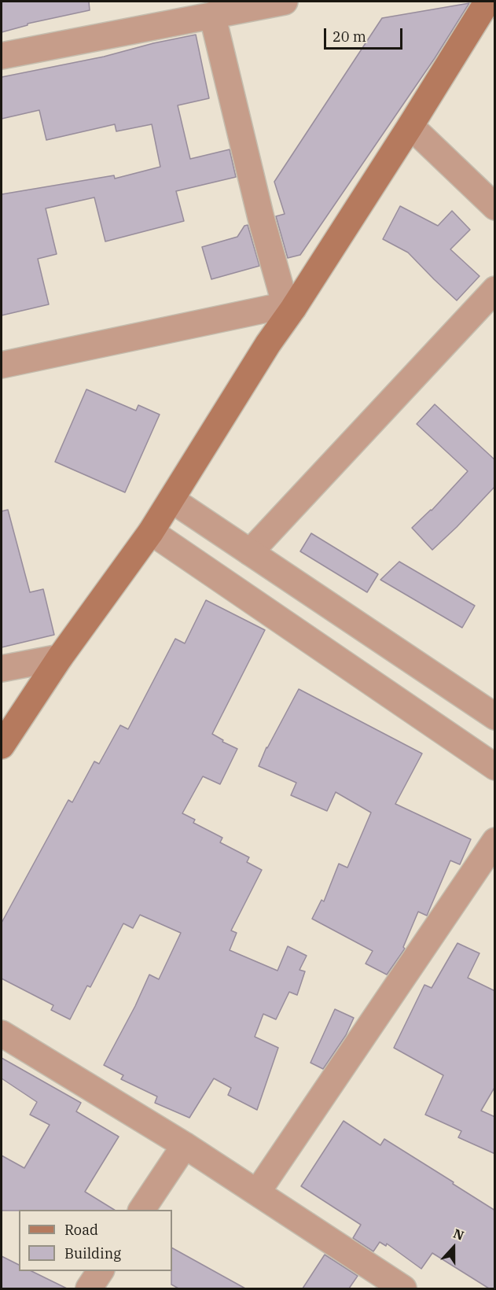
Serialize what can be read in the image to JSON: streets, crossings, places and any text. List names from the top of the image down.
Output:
{
  "legend": ["Road", "Building"],
  "scale_bar": "20 m",
  "north": "top"
}
